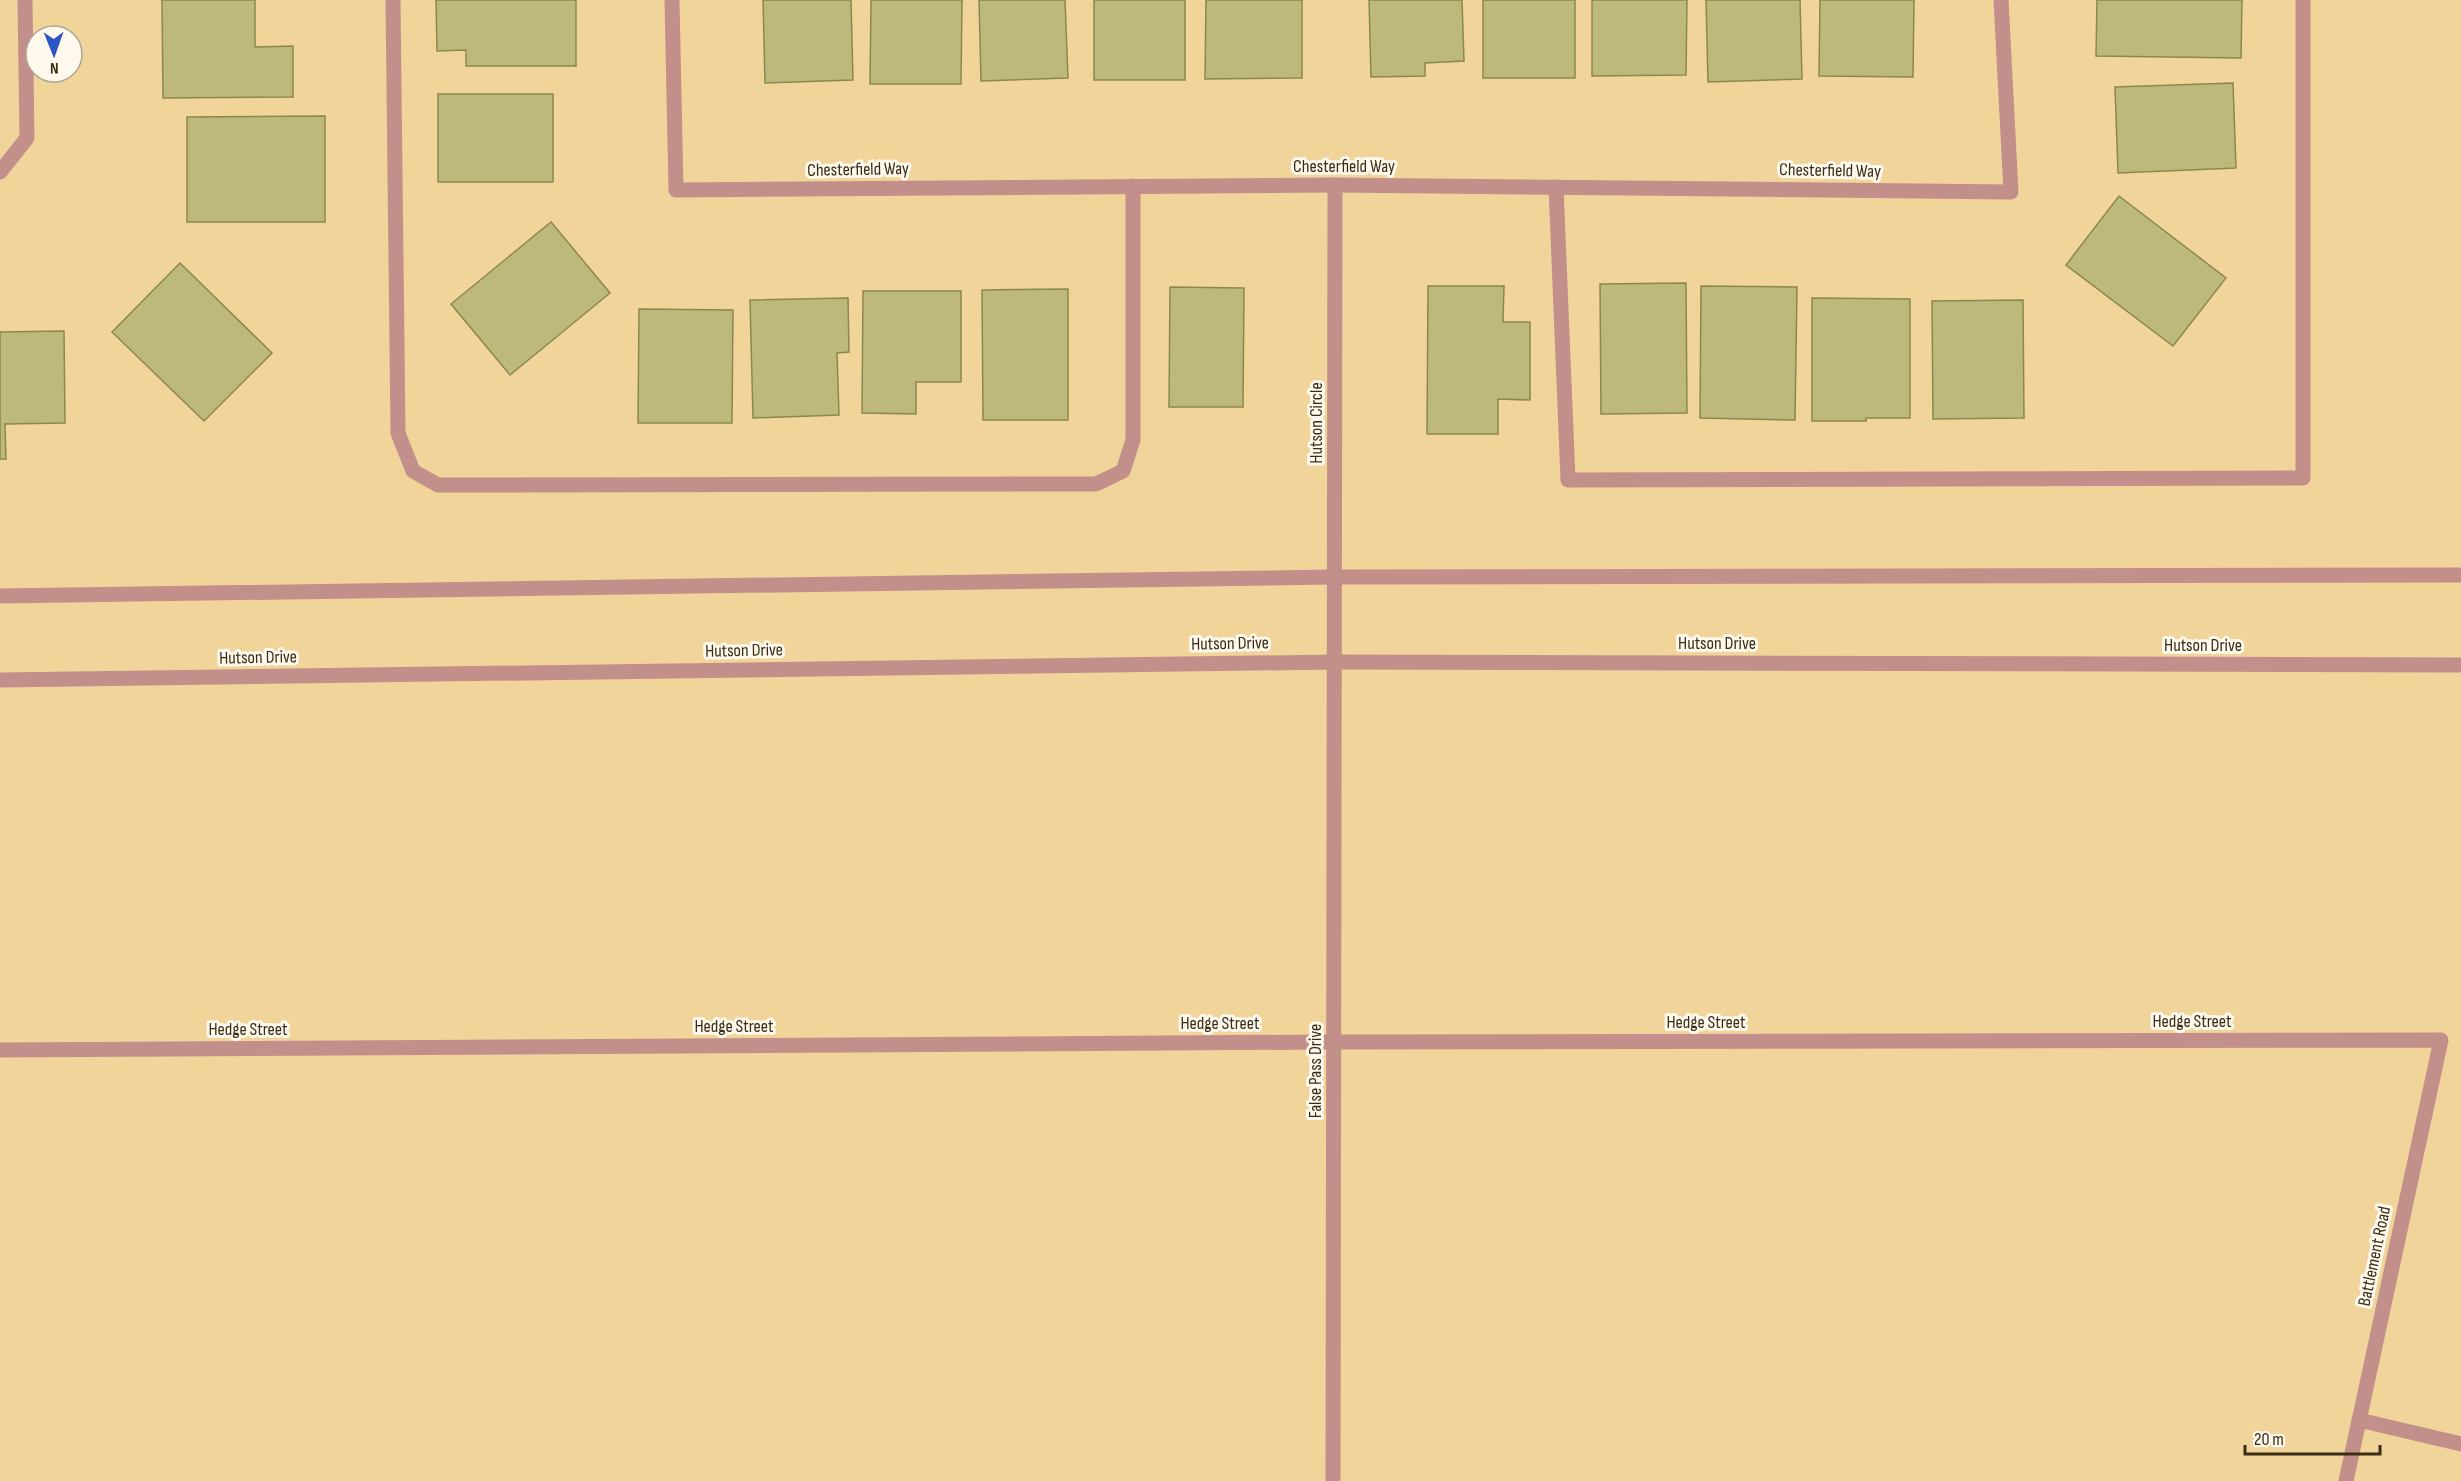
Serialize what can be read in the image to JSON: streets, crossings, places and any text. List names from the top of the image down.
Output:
{
  "streets": {
    "street": [
      "Chesterfield Way",
      "Hutson Circle",
      "Hutson Drive",
      "Hedge Street",
      "False Pass Drive",
      "Battlement Road"
    ]
  },
  "crossings": [
    ["Chesterfield Way", "Hutson Circle"],
    ["Hutson Circle", "Hutson Drive"],
    ["Hutson Circle", "False Pass Drive"],
    ["Hutson Drive", "False Pass Drive"],
    ["Hedge Street", "False Pass Drive"],
    ["Hedge Street", "Battlement Road"]
  ],
  "scale_bar": "20 m",
  "north": "bottom"
}
